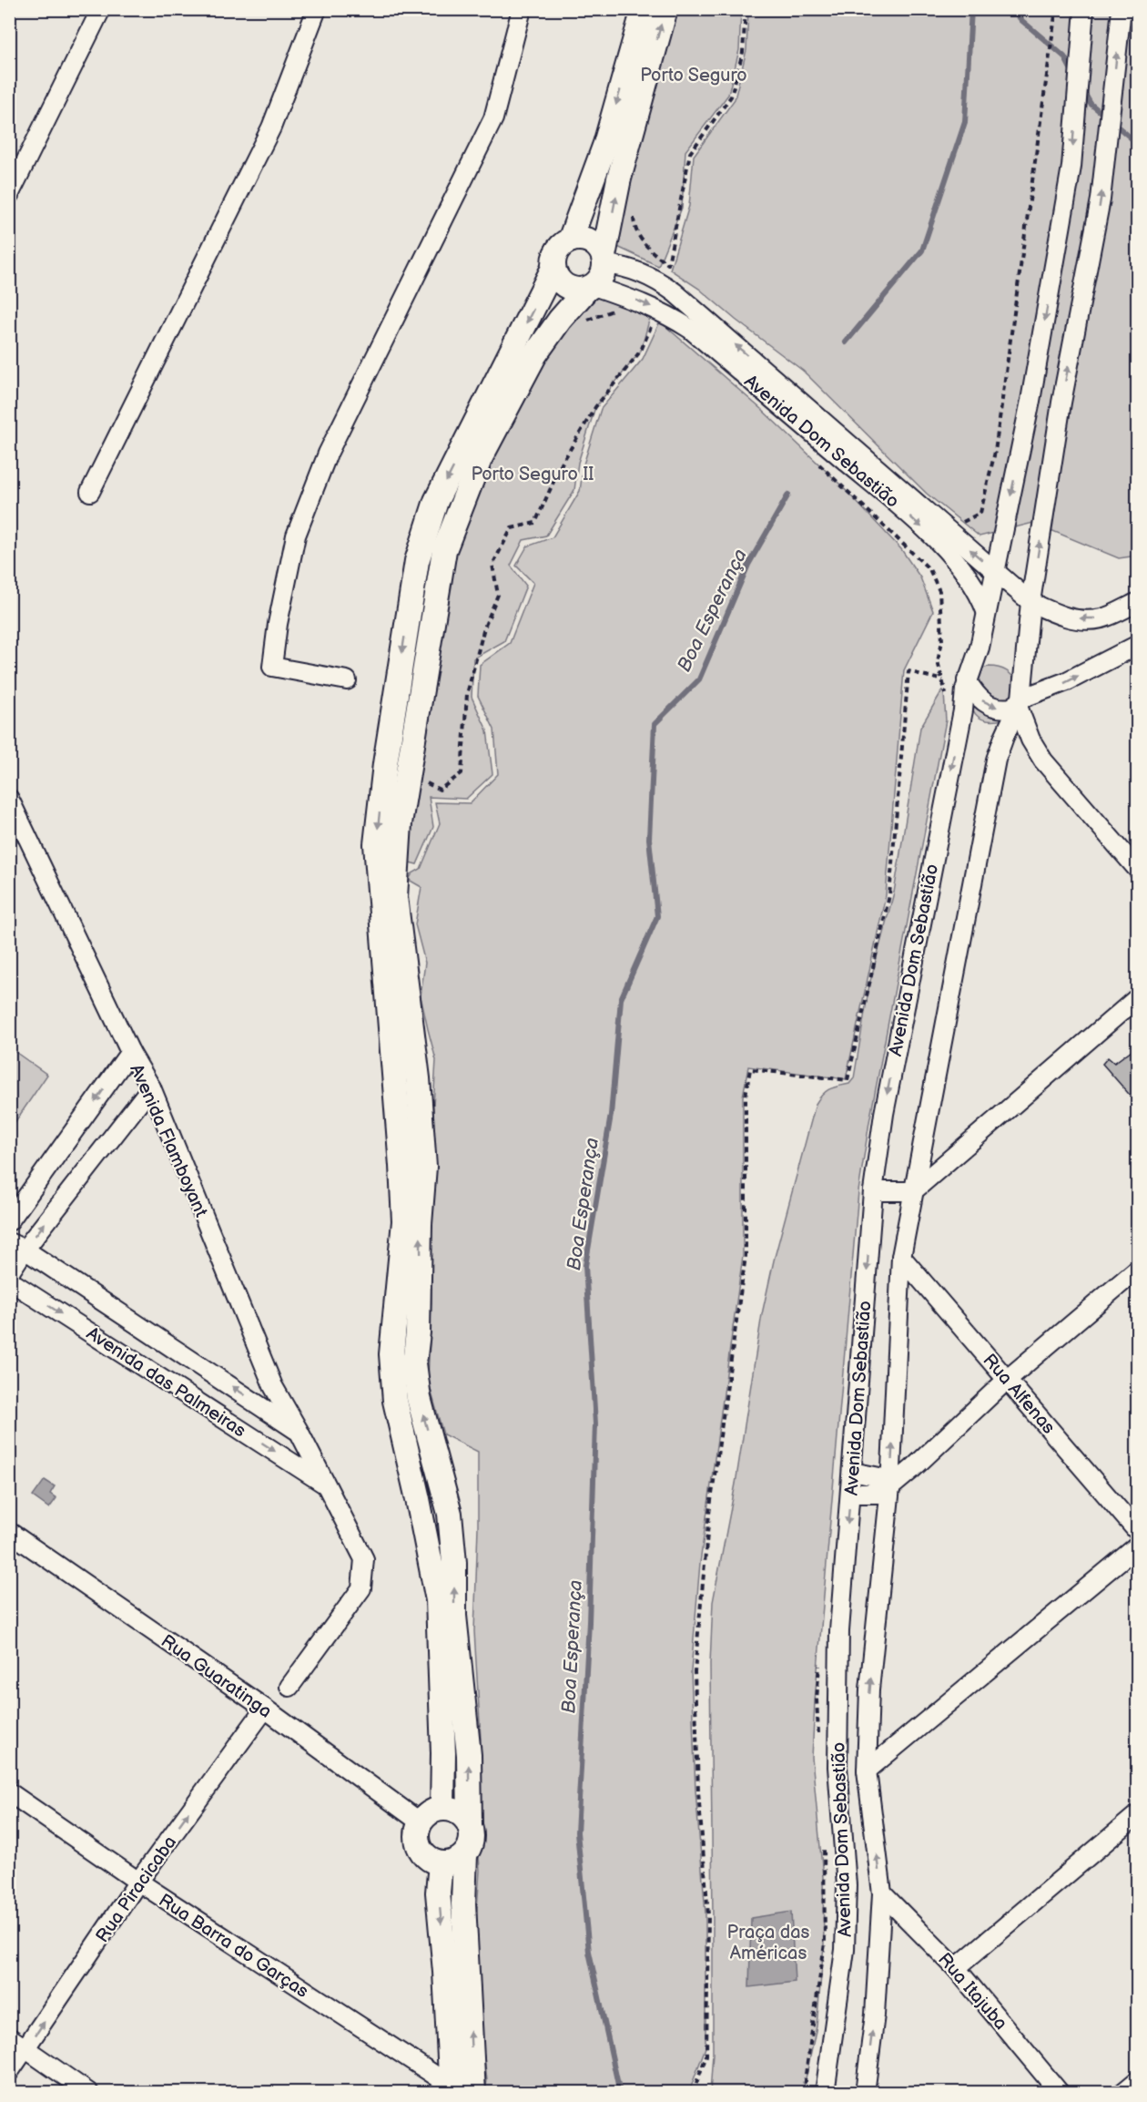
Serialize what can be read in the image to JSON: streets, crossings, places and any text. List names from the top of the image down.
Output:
{
  "streets": {
    "street": [
      "Avenida Dom Sebastião",
      "Avenida Flamboyant",
      "Avenida das Palmeiras",
      "Rua Alfenas",
      "Rua Guaratinga",
      "Rua Piracicaba",
      "Rua Barra do Garças",
      "Rua Itajuba"
    ]
  },
  "crossings": [
    ["Avenida Dom Sebastião", "Rua Alfenas"],
    ["Avenida Dom Sebastião", "Rua Itajuba"],
    ["Avenida Flamboyant", "Avenida das Palmeiras"],
    ["Rua Guaratinga", "Rua Piracicaba"],
    ["Rua Piracicaba", "Rua Barra do Garças"]
  ],
  "one_way": ["Rua Piracicaba"],
  "water": ["Boa Esperança"],
  "parks": ["Porto Seguro", "Porto Seguro II", "Praça das Américas"]
}
